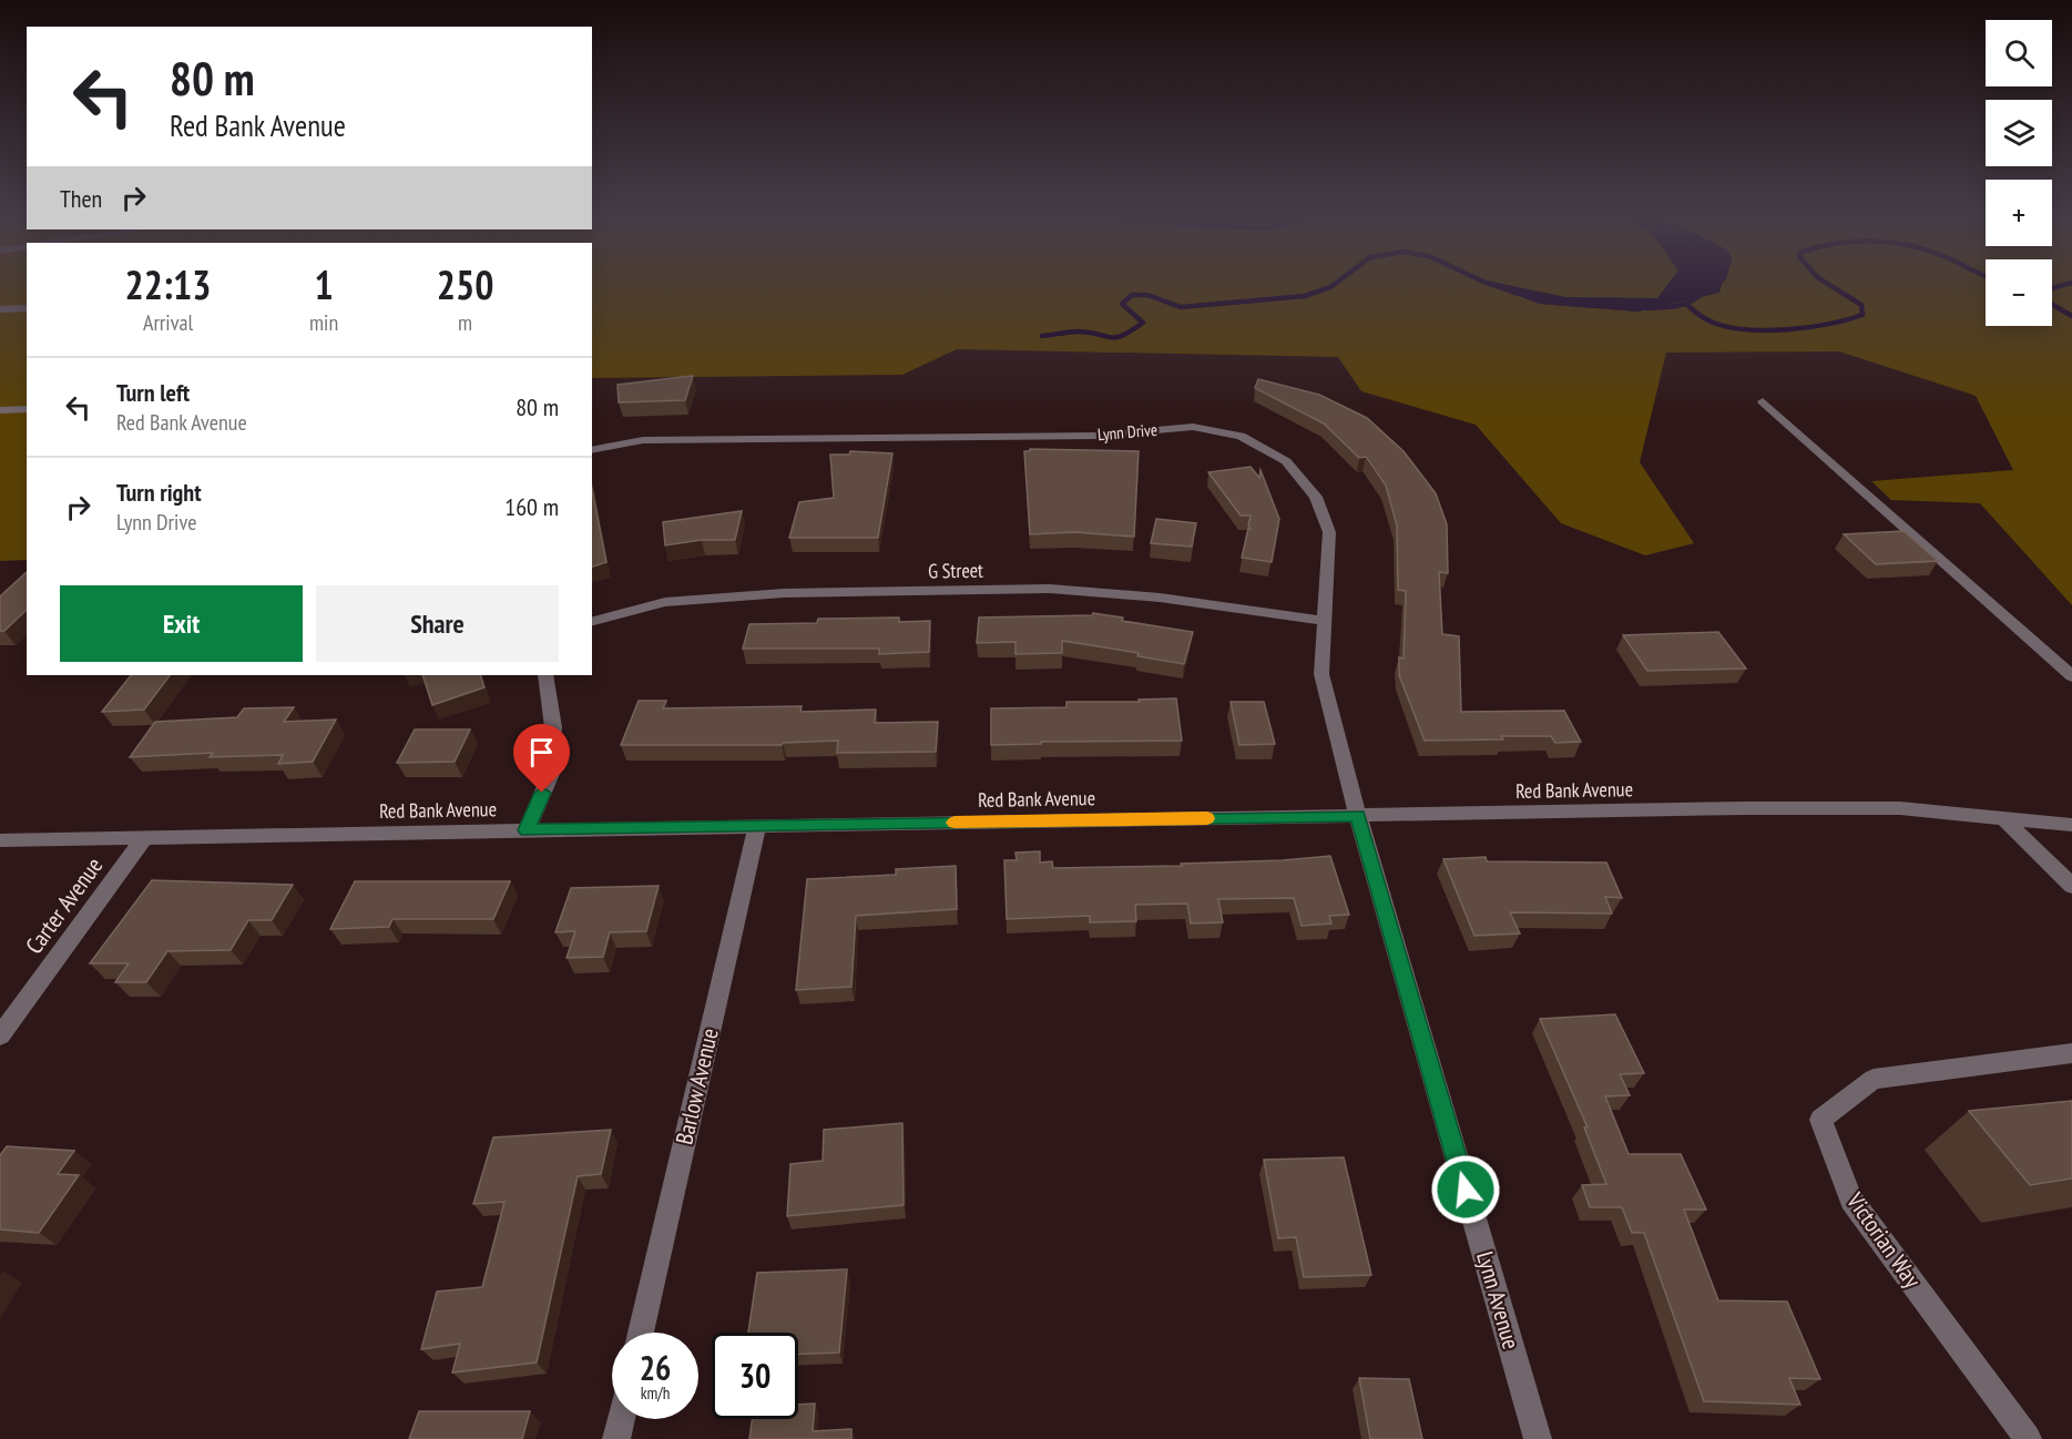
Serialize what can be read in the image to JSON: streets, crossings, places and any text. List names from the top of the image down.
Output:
{
  "streets": {
    "street": [
      "Lynn Drive",
      "G Street",
      "Red Bank Avenue",
      "Carter Avenue",
      "Barlow Avenue",
      "Victorian Way",
      "Lynn Avenue"
    ]
  },
  "crossings": [
    ["Lynn Drive", "G Street"],
    ["Lynn Drive", "Red Bank Avenue"],
    ["Lynn Drive", "Lynn Avenue"],
    ["Red Bank Avenue", "Carter Avenue"],
    ["Red Bank Avenue", "Barlow Avenue"],
    ["Red Bank Avenue", "Lynn Avenue"]
  ],
  "page": {
    "map_buttons": ["+", "−"],
    "turn": ["80 m", "Red Bank Avenue"],
    "then": "Then",
    "eta": [
      "22:13",
      "Arrival",
      "1",
      "min",
      "250",
      "m"
    ],
    "list": [
      {
        "name": "Turn left",
        "note": "Red Bank Avenue",
        "value": "80 m"
      },
      {
        "name": "Turn right",
        "note": "Lynn Drive",
        "value": "160 m"
      }
    ],
    "buttons": ["Exit", "Share"],
    "speed": "26 km/h",
    "limit": "30"
  }
}
